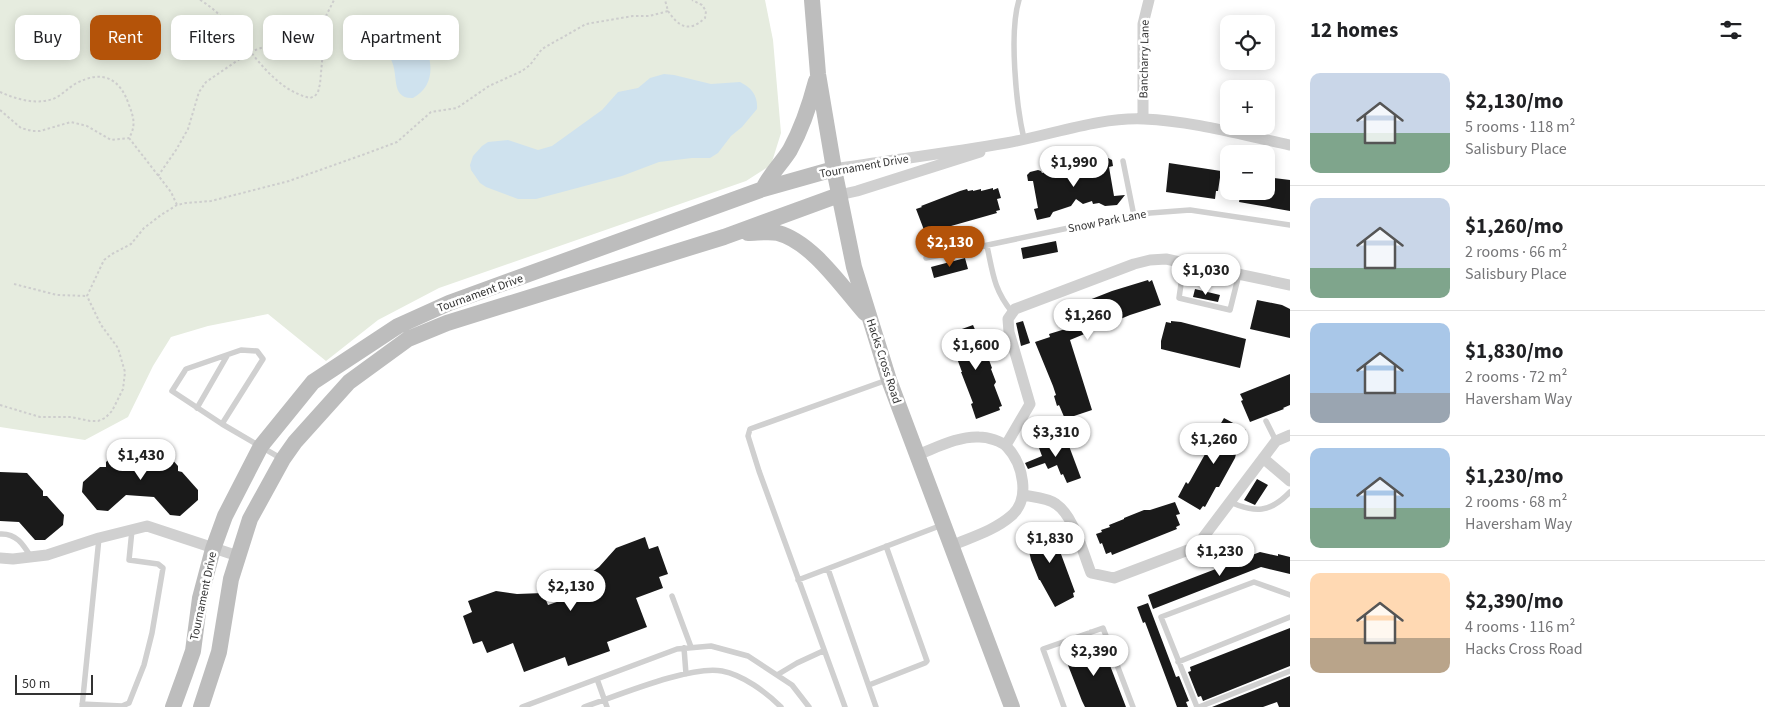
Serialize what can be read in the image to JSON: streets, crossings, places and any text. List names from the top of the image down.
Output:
{
  "streets": {
    "street": ["Bancharry Lane", "Tournament Drive", "Hacks Cross Road"],
    "lane": ["Snow Park Lane"]
  },
  "crossings": [
    ["Bancharry Lane", "Tournament Drive"],
    ["Tournament Drive", "Hacks Cross Road"]
  ],
  "scale_bar": "50 m",
  "page": {
    "heading": "12 homes",
    "map_buttons": ["+", "−"],
    "chip": [
      "Buy",
      "Rent",
      "Filters",
      "New",
      "Apartment"
    ],
    "list": [
      {
        "name": "$2,130/mo",
        "note": "5 rooms · 118 m² · Salisbury Place"
      },
      {
        "name": "$1,260/mo",
        "note": "2 rooms · 66 m² · Salisbury Place"
      },
      {
        "name": "$1,830/mo",
        "note": "2 rooms · 72 m² · Haversham Way"
      },
      {
        "name": "$1,230/mo",
        "note": "2 rooms · 68 m² · Haversham Way"
      },
      {
        "name": "$2,390/mo",
        "note": "4 rooms · 116 m² · Hacks Cross Road"
      }
    ],
    "price": [
      "$1,990",
      "$2,130",
      "$1,030",
      "$1,260",
      "$1,600",
      "$3,310",
      "$1,260",
      "$1,430",
      "$1,830",
      "$1,230",
      "$2,130",
      "$2,390"
    ],
    "scale": "50 m"
  }
}
